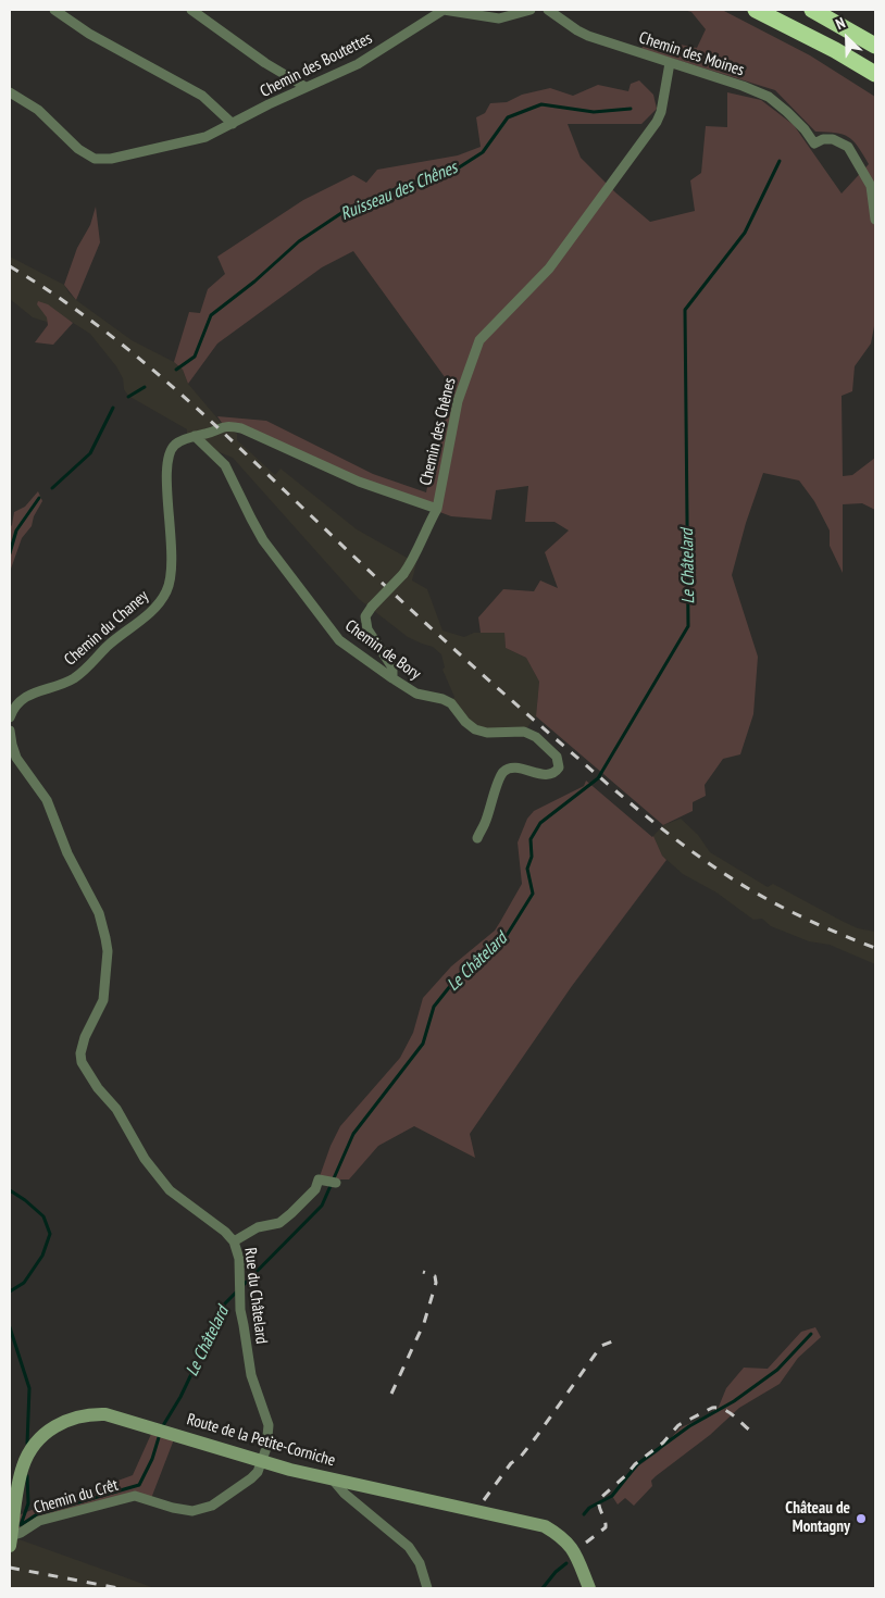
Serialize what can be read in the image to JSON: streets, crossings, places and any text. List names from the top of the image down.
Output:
{
  "streets": {
    "street": [
      "Chemin des Moines",
      "Chemin des Boutettes",
      "Chemin des Chênes",
      "Chemin du Chaney",
      "Chemin de Bory",
      "Rue du Châtelard",
      "Route de la Petite-Corniche",
      "Chemin du Crêt"
    ]
  },
  "crossings": [
    ["Chemin des Moines", "Chemin des Chênes"],
    ["Chemin des Chênes", "Chemin du Chaney"],
    ["Chemin des Chênes", "Chemin de Bory"],
    ["Chemin du Chaney", "Chemin de Bory"],
    ["Rue du Châtelard", "Route de la Petite-Corniche"],
    ["Rue du Châtelard", "Chemin du Crêt"],
    ["Route de la Petite-Corniche", "Chemin du Crêt"]
  ],
  "water": ["Ruisseau des Chênes", "Le Châtelard"],
  "places": ["Château de Montagny"],
  "north": "top left"
}
